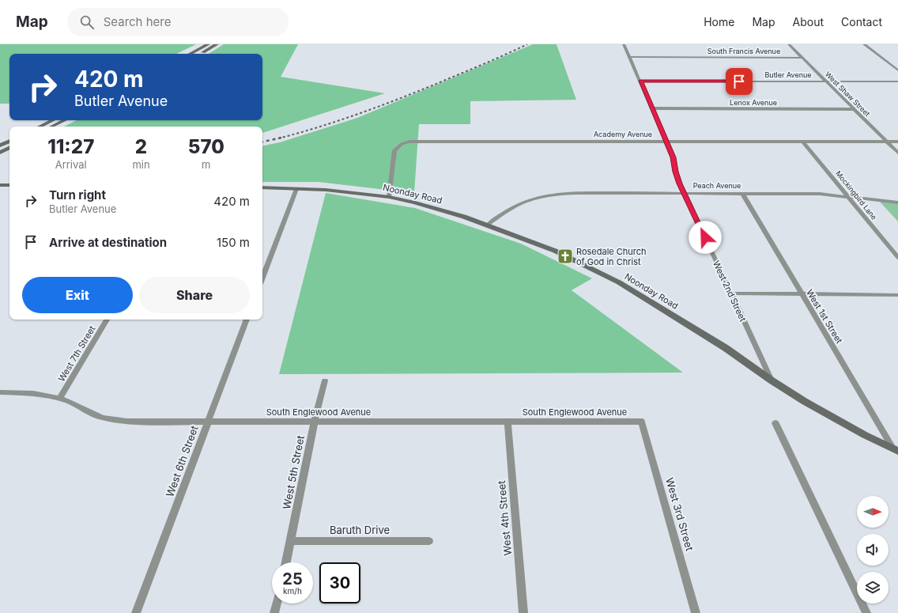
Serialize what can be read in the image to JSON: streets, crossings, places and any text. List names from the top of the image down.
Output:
{
  "streets": {
    "street": [
      "South Francis Avenue",
      "Butler Avenue",
      "West Shaw Street",
      "Lenox Avenue",
      "Academy Avenue",
      "Peach Avenue",
      "Noonday Road",
      "Mockingbird Lane",
      "West 2nd Street",
      "West 1st Street",
      "West 7th Street",
      "South Englewood Avenue",
      "West 6th Street",
      "West 5th Street",
      "West 3rd Street",
      "West 4th Street",
      "Baruth Drive"
    ]
  },
  "crossings": [
    ["South Francis Avenue", "West Shaw Street"],
    ["South Francis Avenue", "West 2nd Street"],
    ["Butler Avenue", "West Shaw Street"],
    ["Butler Avenue", "West 2nd Street"],
    ["West Shaw Street", "Lenox Avenue"],
    ["West Shaw Street", "Academy Avenue"],
    ["Lenox Avenue", "West 2nd Street"],
    ["Academy Avenue", "Noonday Road"],
    ["Academy Avenue", "Mockingbird Lane"],
    ["Academy Avenue", "West 2nd Street"],
    ["Peach Avenue", "Noonday Road"],
    ["Peach Avenue", "Mockingbird Lane"],
    ["Peach Avenue", "West 2nd Street"],
    ["Peach Avenue", "West 1st Street"],
    ["Noonday Road", "West 2nd Street"],
    ["Noonday Road", "West 1st Street"],
    ["West 7th Street", "South Englewood Avenue"],
    ["South Englewood Avenue", "West 6th Street"],
    ["South Englewood Avenue", "West 5th Street"],
    ["South Englewood Avenue", "West 3rd Street"],
    ["South Englewood Avenue", "West 4th Street"],
    ["West 5th Street", "Baruth Drive"]
  ],
  "places": {
    "church": ["Rosedale Church of God in Christ"]
  },
  "north": "right",
  "page": {
    "header": "Map",
    "search": "Search here",
    "nav": [
      "Home",
      "Map",
      "About",
      "Contact"
    ],
    "turn": ["420 m", "Butler Avenue"],
    "eta": [
      "11:27",
      "Arrival",
      "2",
      "min",
      "570",
      "m"
    ],
    "list": [
      {
        "name": "Turn right",
        "note": "Butler Avenue",
        "value": "420 m"
      },
      {
        "name": "Arrive at destination",
        "value": "150 m"
      }
    ],
    "buttons": ["Exit", "Share"],
    "speed": "25 km/h",
    "limit": "30"
  }
}
